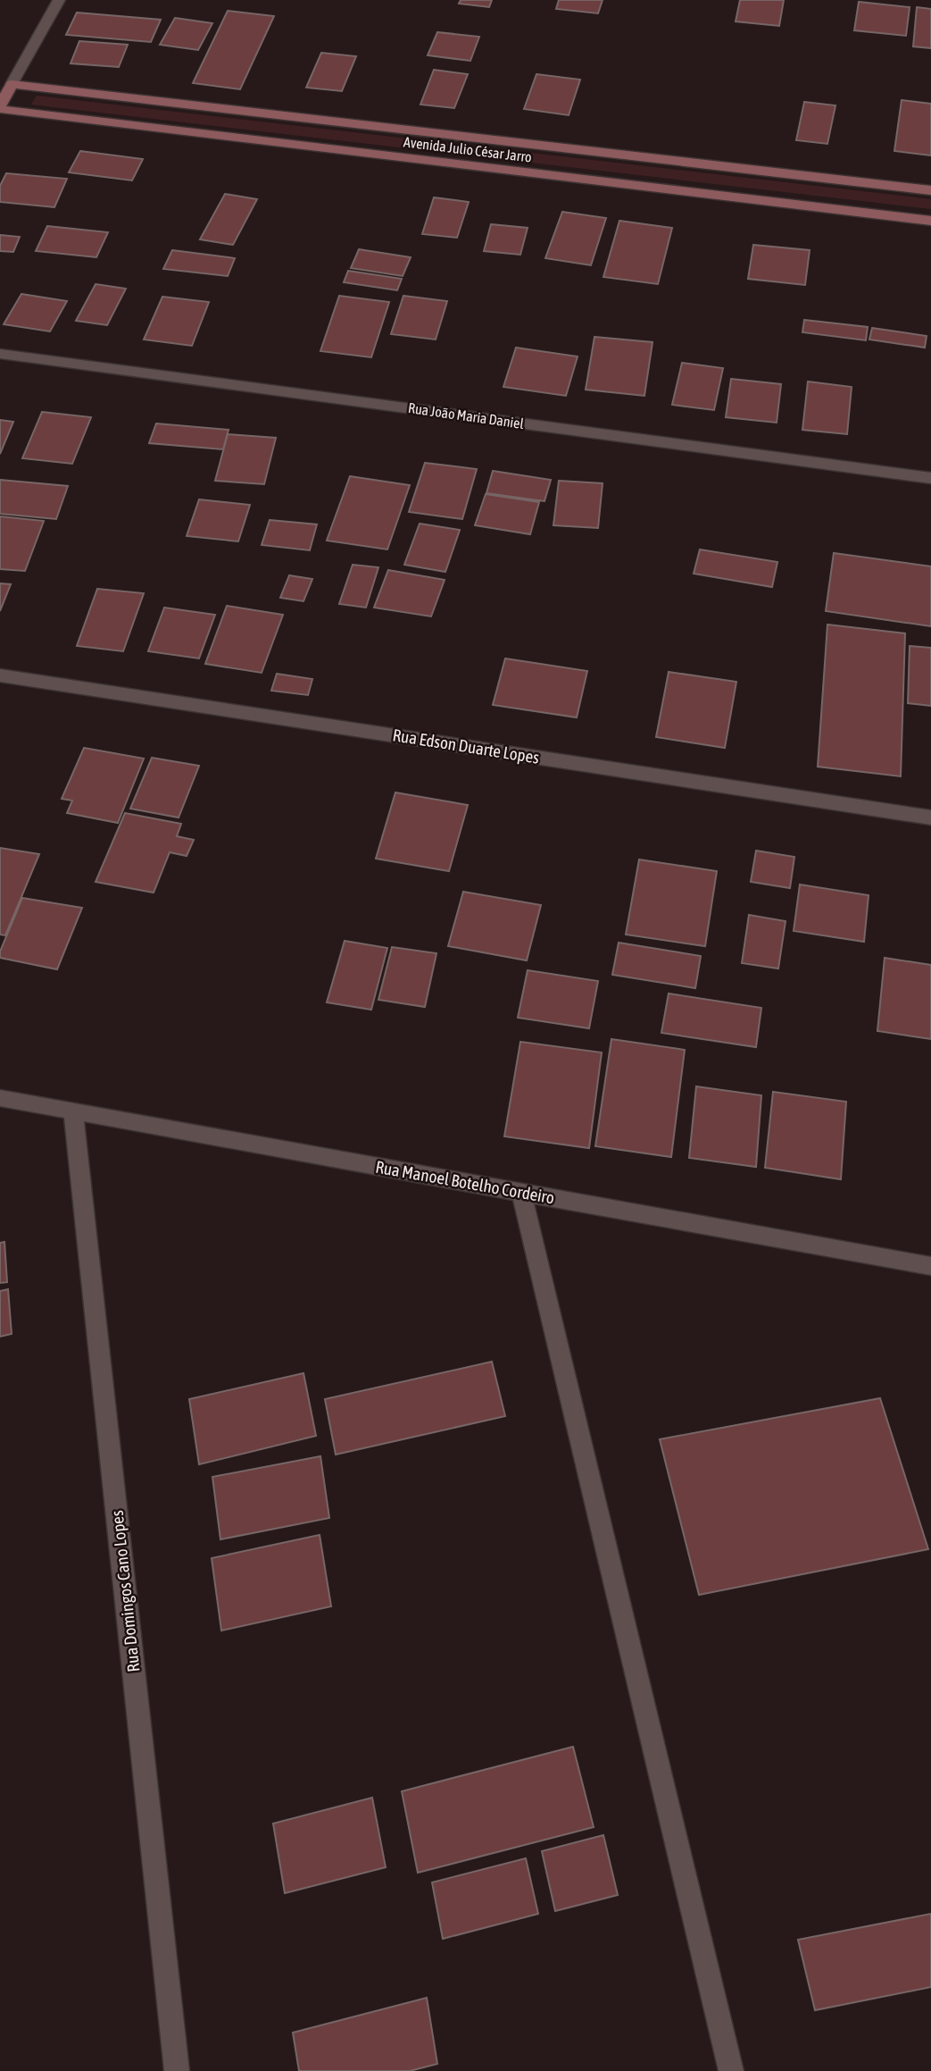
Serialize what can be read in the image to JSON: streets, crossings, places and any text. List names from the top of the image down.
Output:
{
  "streets": {
    "street": [
      "Avenida Julio César Jarro",
      "Rua João Maria Daniel",
      "Rua Edson Duarte Lopes",
      "Rua Manoel Botelho Cordeiro",
      "Rua Domingos Cano Lopes"
    ]
  },
  "crossings": [
    ["Rua Manoel Botelho Cordeiro", "Rua Domingos Cano Lopes"]
  ]
}
